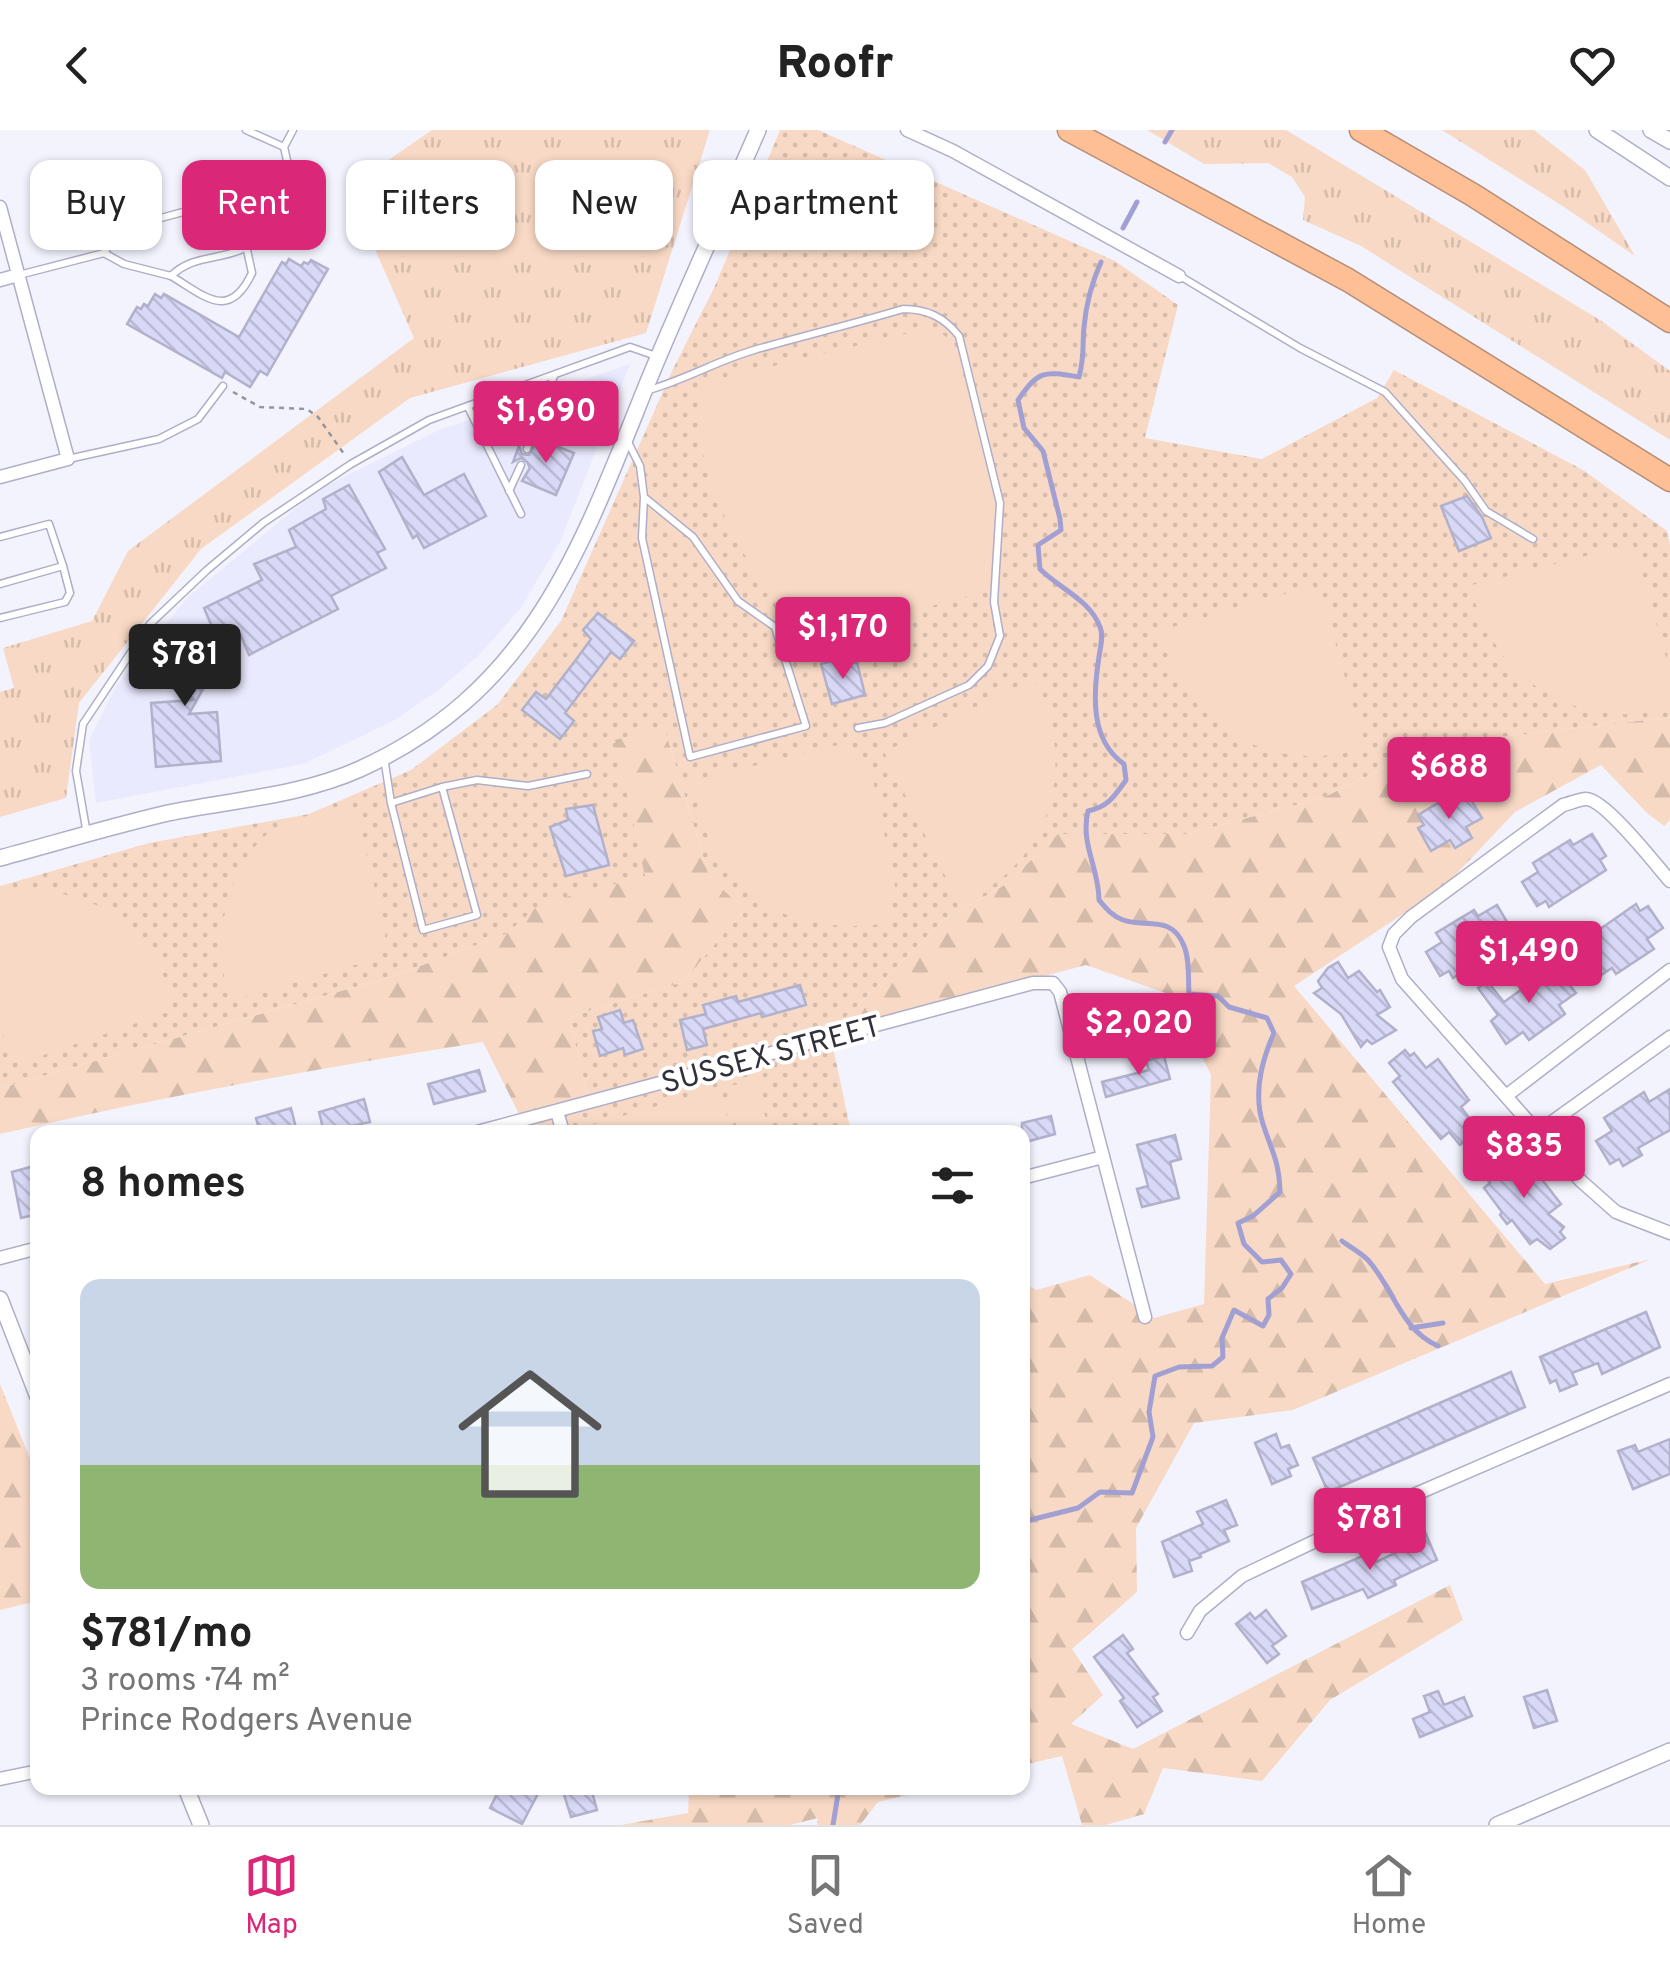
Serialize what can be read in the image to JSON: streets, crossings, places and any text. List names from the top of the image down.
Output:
{
  "streets": {
    "street": ["SUSSEX STREET"]
  },
  "page": {
    "header": "Roofr",
    "chip": [
      "Buy",
      "Rent",
      "Filters",
      "New",
      "Apartment"
    ],
    "price": [
      "$1,690",
      "$1,170",
      "$781",
      "$688",
      "$1,490",
      "$2,020",
      "$835",
      "$781"
    ],
    "heading": "8 homes",
    "list": [
      {
        "name": "$781/mo",
        "note": "3 rooms · 74 m² · Prince Rodgers Avenue"
      }
    ],
    "tabs": ["Map", "Saved", "Home"]
  }
}
